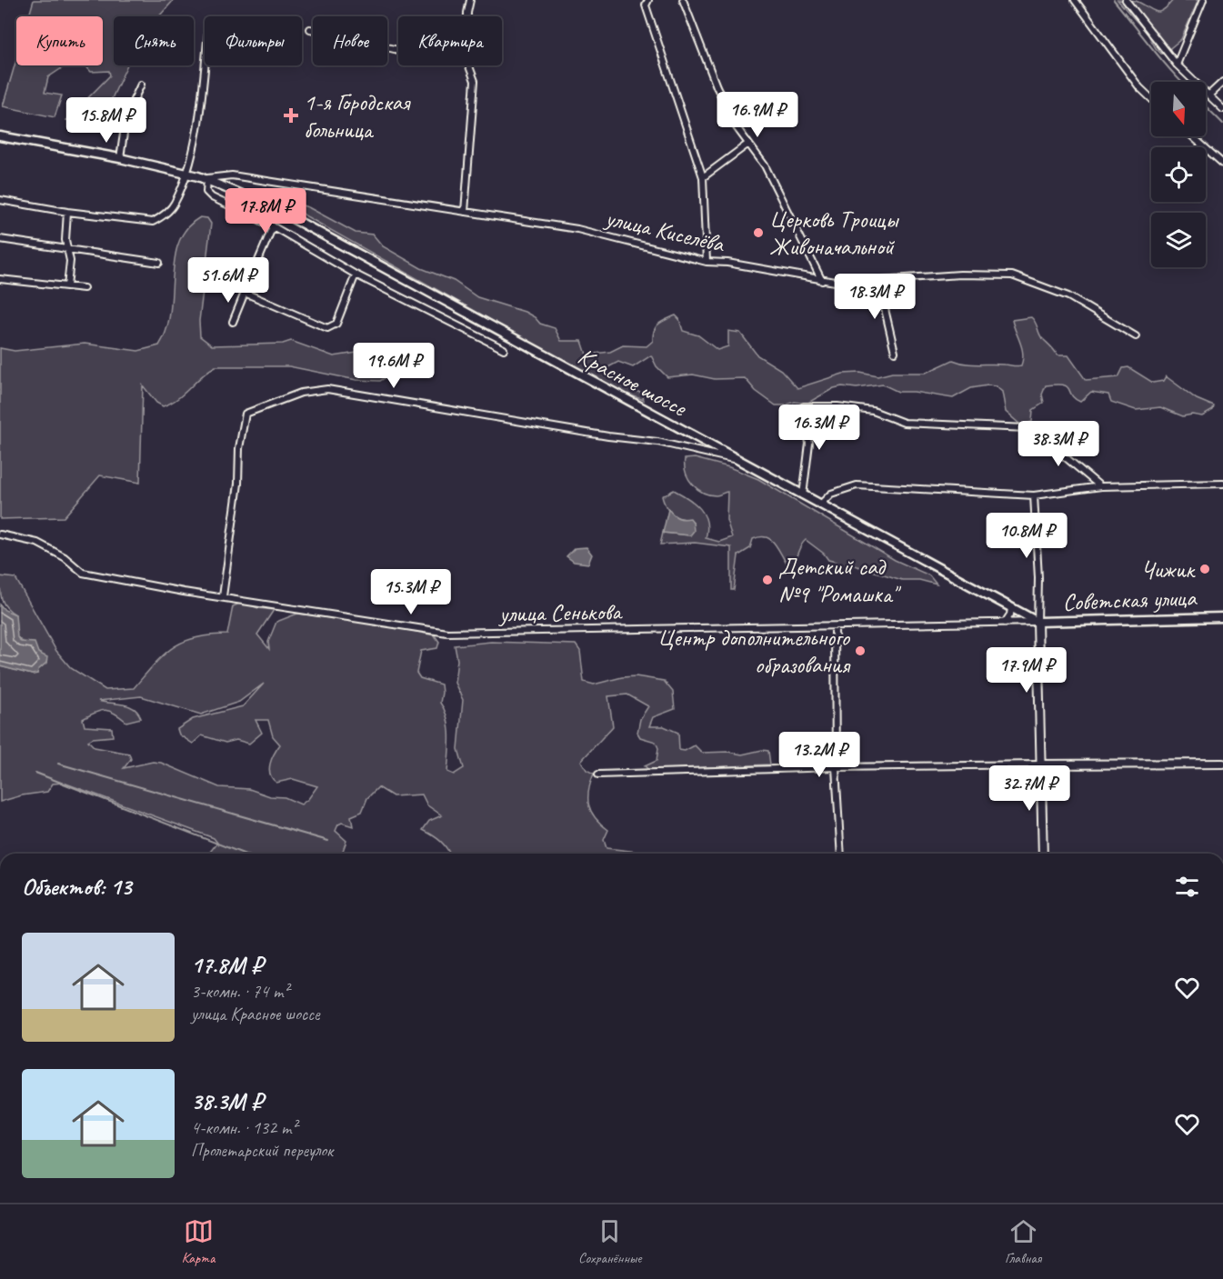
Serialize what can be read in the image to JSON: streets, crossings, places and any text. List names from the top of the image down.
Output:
{
  "streets": {
    "main road": ["Красное шоссе", "Советская улица"],
    "street": ["улица Киселёва", "улица Сенькова"]
  },
  "crossings": [
    ["улица Киселёва", "Красное шоссе"],
    ["Красное шоссе", "Советская улица"],
    ["Красное шоссе", "улица Сенькова"],
    ["Советская улица", "улица Сенькова"]
  ],
  "places": {
    "health": ["1-я Городская больница"],
    "other": [
      "Церковь Троицы Живоначальной",
      "Чижик",
      "Детский сад №9 \"Ромашка\"",
      "Центр дополнительного образования"
    ]
  },
  "north": "bottom",
  "page": {
    "chip": [
      "Купить",
      "Снять",
      "Фильтры",
      "Новое",
      "Квартира"
    ],
    "price": [
      "16.9M ₽",
      "15.8M ₽",
      "17.8M ₽",
      "51.6M ₽",
      "18.3M ₽",
      "19.6M ₽",
      "16.3M ₽",
      "38.3M ₽",
      "10.8M ₽",
      "15.3M ₽",
      "17.9M ₽",
      "13.2M ₽",
      "32.7M ₽"
    ],
    "heading": "Объектов: 13",
    "list": [
      {
        "name": "17.8M ₽",
        "note": "3-комн. · 74 m² · улица Красное шоссе"
      },
      {
        "name": "38.3M ₽",
        "note": "4-комн. · 132 m² · Пролетарский переулок"
      }
    ],
    "tabs": ["Карта", "Сохранённые", "Главная"]
  }
}
